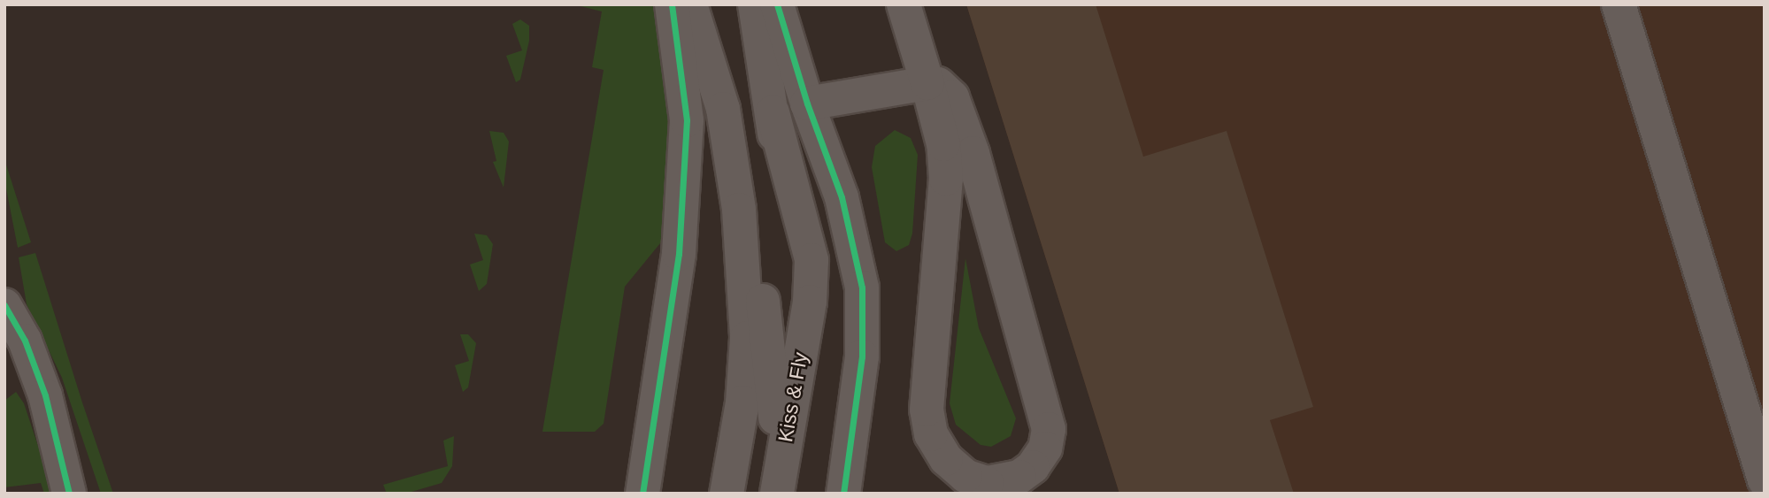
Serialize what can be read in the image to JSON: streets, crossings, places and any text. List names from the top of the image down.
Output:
{
  "streets": {
    "street": ["Kiss & Fly"]
  }
}
